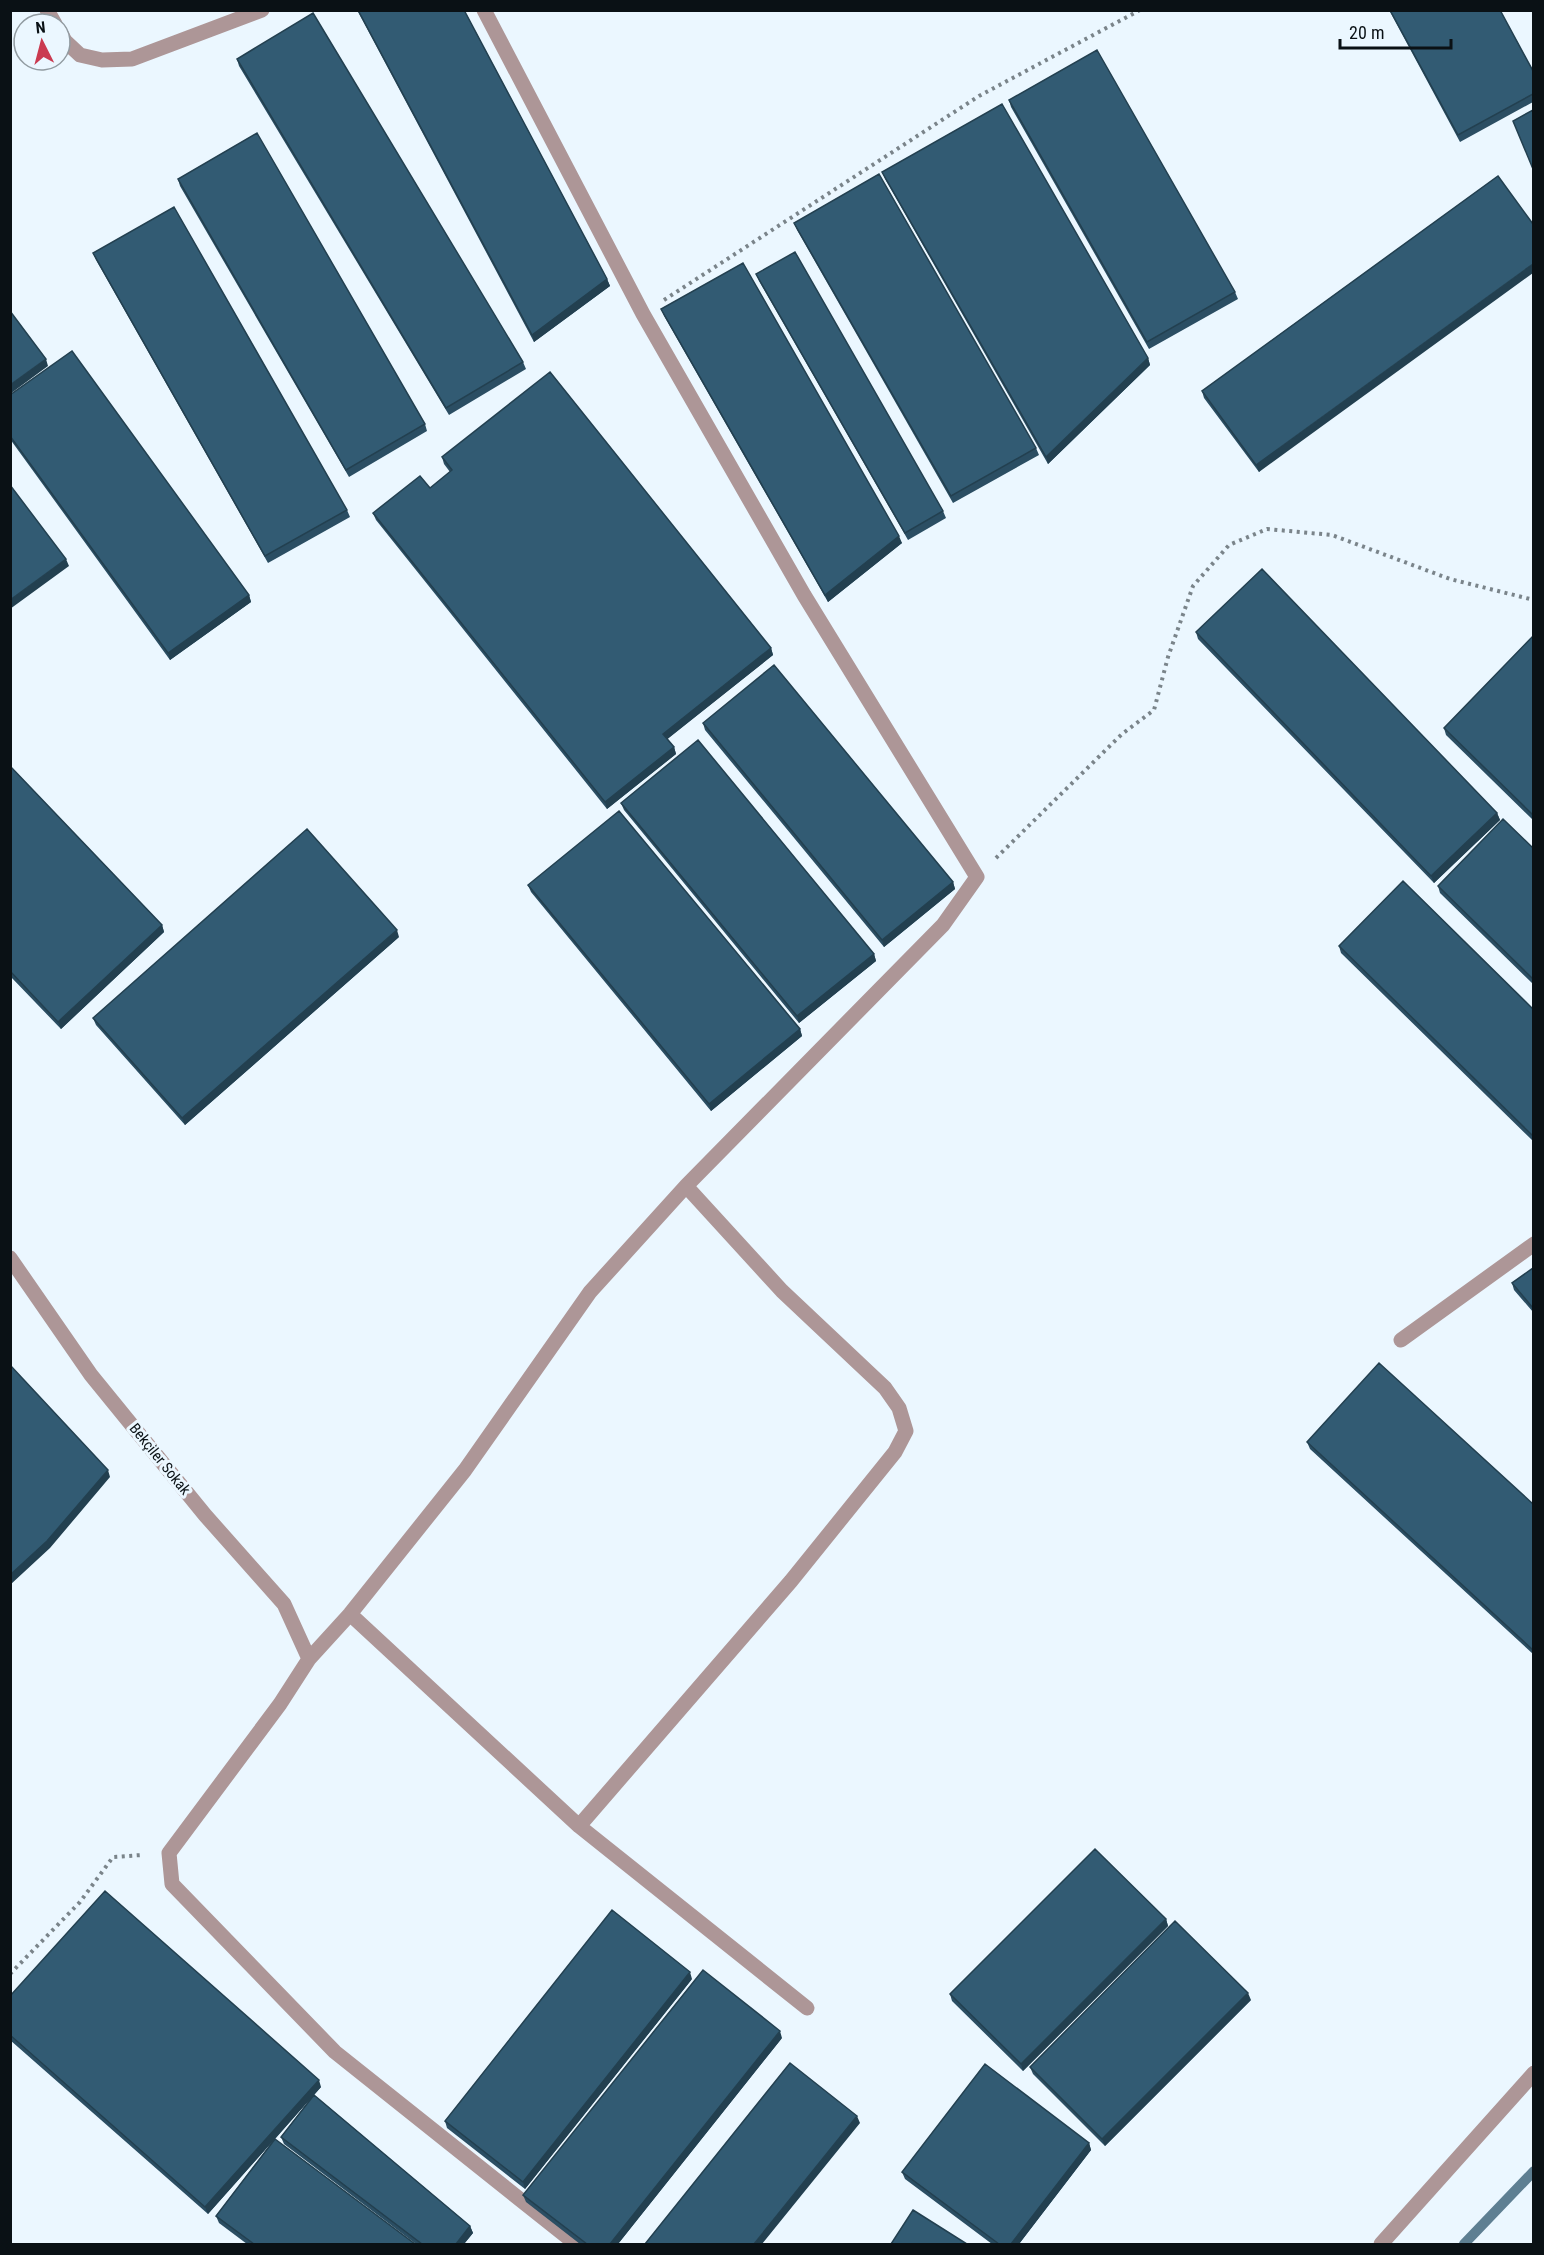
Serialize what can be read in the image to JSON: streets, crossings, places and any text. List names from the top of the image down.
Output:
{
  "streets": {
    "street": ["Bekçiler Sokak"]
  },
  "scale_bar": "20 m",
  "north": "top"
}
